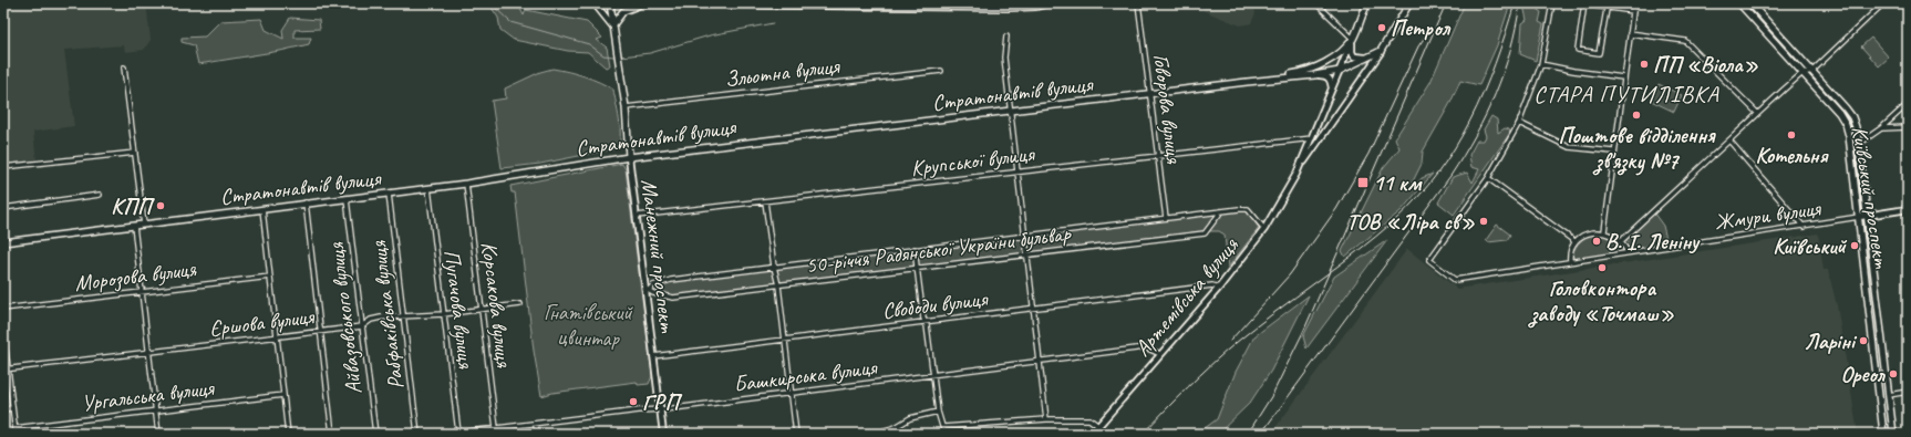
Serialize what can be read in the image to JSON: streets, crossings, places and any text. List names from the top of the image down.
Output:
{
  "streets": {
    "main road": [
      "Стратонавтів вулиця",
      "Київський проспект",
      "Манежний проспект",
      "Артемівська вулиця"
    ],
    "street": [
      "Зльотна вулиця",
      "Говорова вулиця",
      "Крупської вулиця",
      "Жмури вулиця",
      "50-річчя Радянської України бульвар",
      "Морозова вулиця",
      "Корсакова вулиця",
      "Свободи вулиця",
      "Пугачова вулиця",
      "Рабфаківська вулиця",
      "Айвазовського вулиця",
      "Єршова вулиця",
      "Башкирська вулиця",
      "Ургальська вулиця"
    ]
  },
  "crossings": [
    ["Зльотна вулиця", "Манежний проспект"],
    ["Стратонавтів вулиця", "Говорова вулиця"],
    ["Стратонавтів вулиця", "Манежний проспект"],
    ["Стратонавтів вулиця", "Артемівська вулиця"],
    ["Стратонавтів вулиця", "Корсакова вулиця"],
    ["Стратонавтів вулиця", "Пугачова вулиця"],
    ["Стратонавтів вулиця", "Рабфаківська вулиця"],
    ["Стратонавтів вулиця", "Айвазовського вулиця"],
    ["Говорова вулиця", "Крупської вулиця"],
    ["Говорова вулиця", "50-річчя Радянської України бульвар"],
    ["Крупської вулиця", "Манежний проспект"],
    ["Крупської вулиця", "Артемівська вулиця"],
    ["Київський проспект", "Жмури вулиця"],
    ["50-річчя Радянської України бульвар", "Манежний проспект"],
    ["50-річчя Радянської України бульвар", "Артемівська вулиця"],
    ["Манежний проспект", "Свободи вулиця"],
    ["Манежний проспект", "Башкирська вулиця"],
    ["Артемівська вулиця", "Свободи вулиця"],
    ["Артемівська вулиця", "Башкирська вулиця"],
    ["Корсакова вулиця", "Єршова вулиця"],
    ["Корсакова вулиця", "Башкирська вулиця"],
    ["Пугачова вулиця", "Єршова вулиця"],
    ["Пугачова вулиця", "Башкирська вулиця"],
    ["Рабфаківська вулиця", "Єршова вулиця"],
    ["Айвазовського вулиця", "Єршова вулиця"]
  ],
  "districts": ["СТАРА ПУТИЛІВКА"],
  "parks": ["Гнатівський цвинтар"],
  "places": {
    "other": [
      "Петрол",
      "ПП «Віола»",
      "Поштове відділення зв'язку №7",
      "Котельня",
      "КПП",
      "ТОВ «Ліра св»",
      "В. І. Леніну",
      "Київський",
      "Головконтора заводу «Точмаш»",
      "Ларіні",
      "Ореол",
      "ГРП"
    ],
    "transit": ["11 км"]
  }
}
